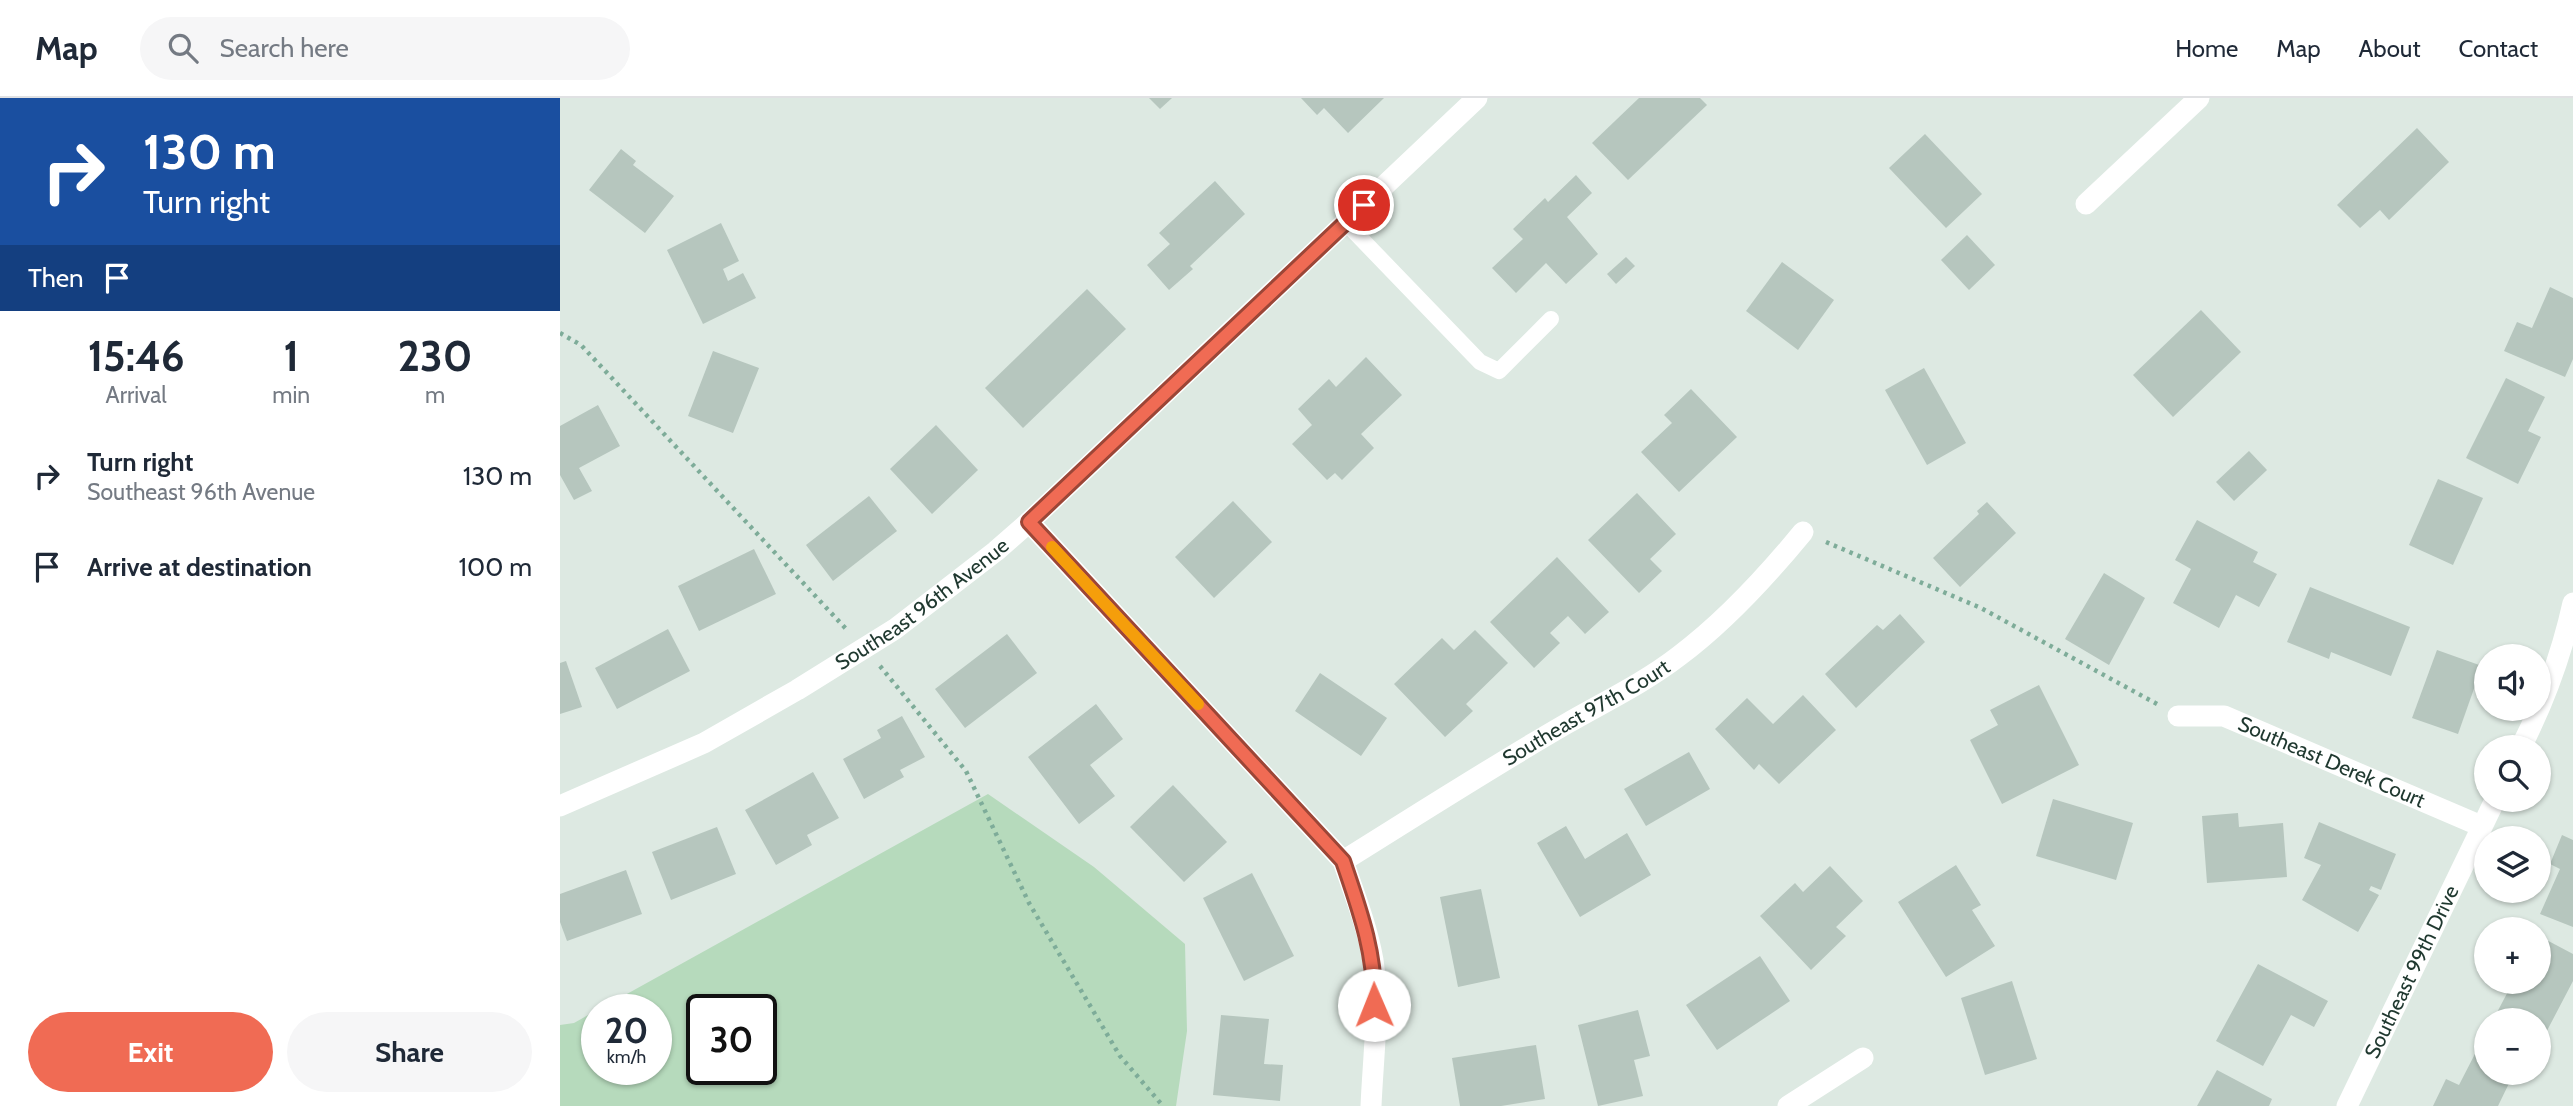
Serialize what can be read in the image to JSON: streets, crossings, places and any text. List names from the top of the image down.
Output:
{
  "streets": {
    "street": [
      "Southeast 96th Avenue",
      "Southeast 97th Court",
      "Southeast Derek Court",
      "Southeast 99th Drive"
    ]
  },
  "page": {
    "header": "Map",
    "search": "Search here",
    "nav": [
      "Home",
      "Map",
      "About",
      "Contact"
    ],
    "turn": ["130 m", "Turn right"],
    "then": "Then",
    "eta": [
      "15:46",
      "Arrival",
      "1",
      "min",
      "230",
      "m"
    ],
    "list": [
      {
        "name": "Turn right",
        "note": "Southeast 96th Avenue",
        "value": "130 m"
      },
      {
        "name": "Arrive at destination",
        "value": "100 m"
      }
    ],
    "map_buttons": ["+", "−"],
    "speed": "20 km/h",
    "limit": "30",
    "buttons": ["Exit", "Share"]
  }
}
